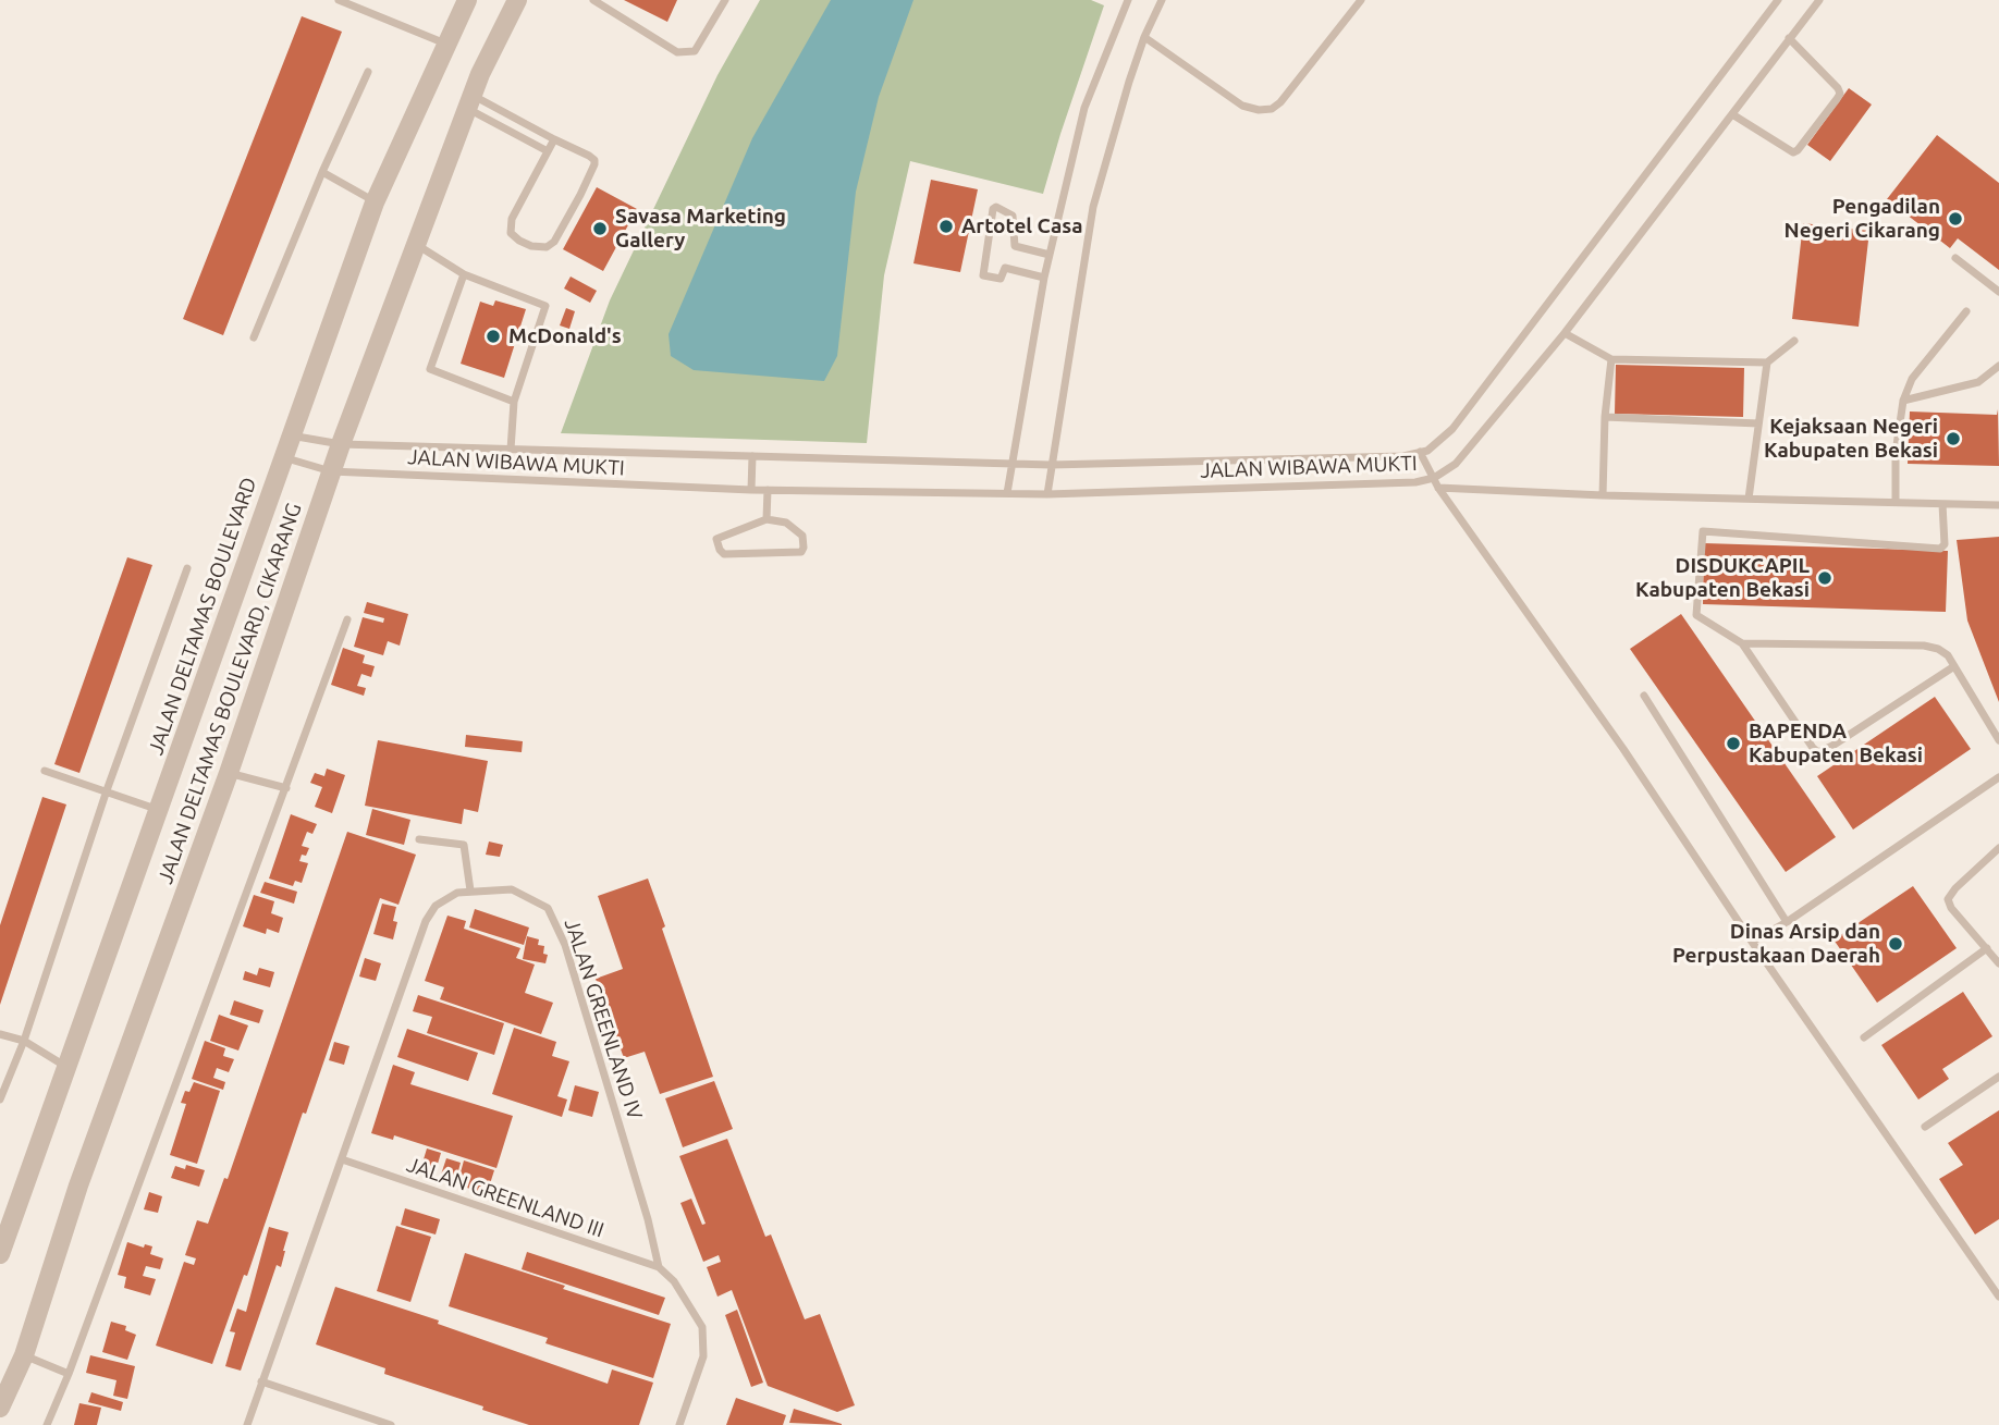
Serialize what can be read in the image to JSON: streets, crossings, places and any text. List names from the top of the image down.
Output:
{
  "streets": {
    "street": ["JALAN DELTAMAS BOULEVARD", "JALAN DELTAMAS BOULEVARD, CIKARANG"],
    "lane": ["JALAN WIBAWA MUKTI", "JALAN GREENLAND IV", "JALAN GREENLAND III"]
  },
  "crossings": [
    ["JALAN WIBAWA MUKTI", "JALAN DELTAMAS BOULEVARD"],
    ["JALAN WIBAWA MUKTI", "JALAN DELTAMAS BOULEVARD, CIKARANG"],
    ["JALAN GREENLAND IV", "JALAN GREENLAND III"]
  ],
  "places": [
    "Pengadilan Negeri Cikarang",
    "Artotel Casa",
    "Savasa Marketing Gallery",
    "McDonald's",
    "Kejaksaan Negeri Kabupaten Bekasi",
    "DISDUKCAPIL Kabupaten Bekasi",
    "BAPENDA Kabupaten Bekasi",
    "Dinas Arsip dan Perpustakaan Daerah"
  ]
}
